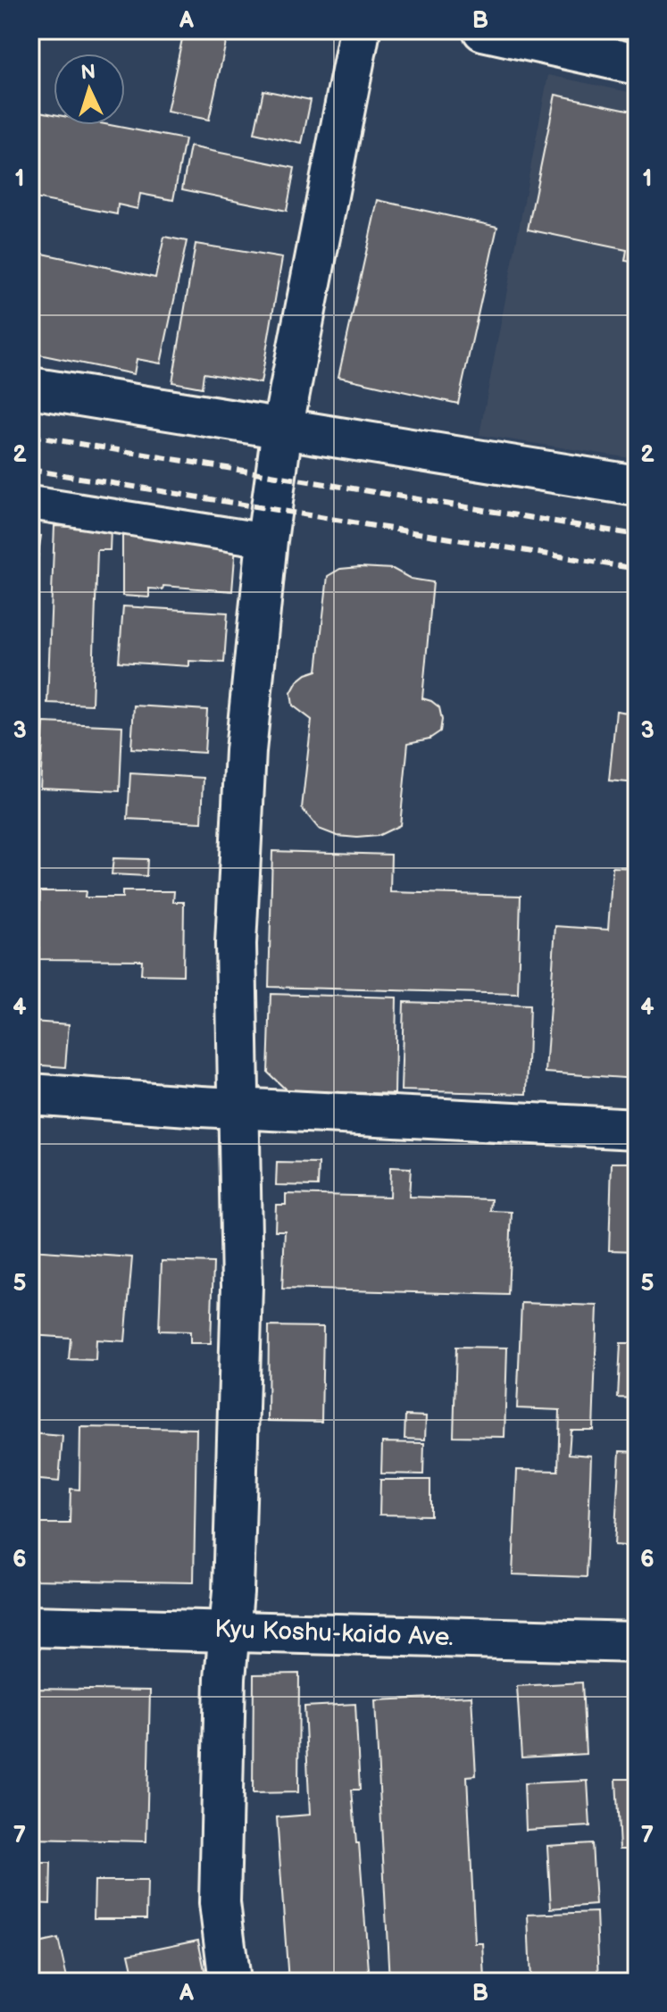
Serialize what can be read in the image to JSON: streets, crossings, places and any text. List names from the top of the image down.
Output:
{
  "streets": {
    "street": ["Kyu Koshu-kaido Ave."]
  },
  "north": "top",
  "grid": {
    "columns": ["A", "B"],
    "rows": [
      "1",
      "2",
      "3",
      "4",
      "5",
      "6",
      "7"
    ]
  }
}
